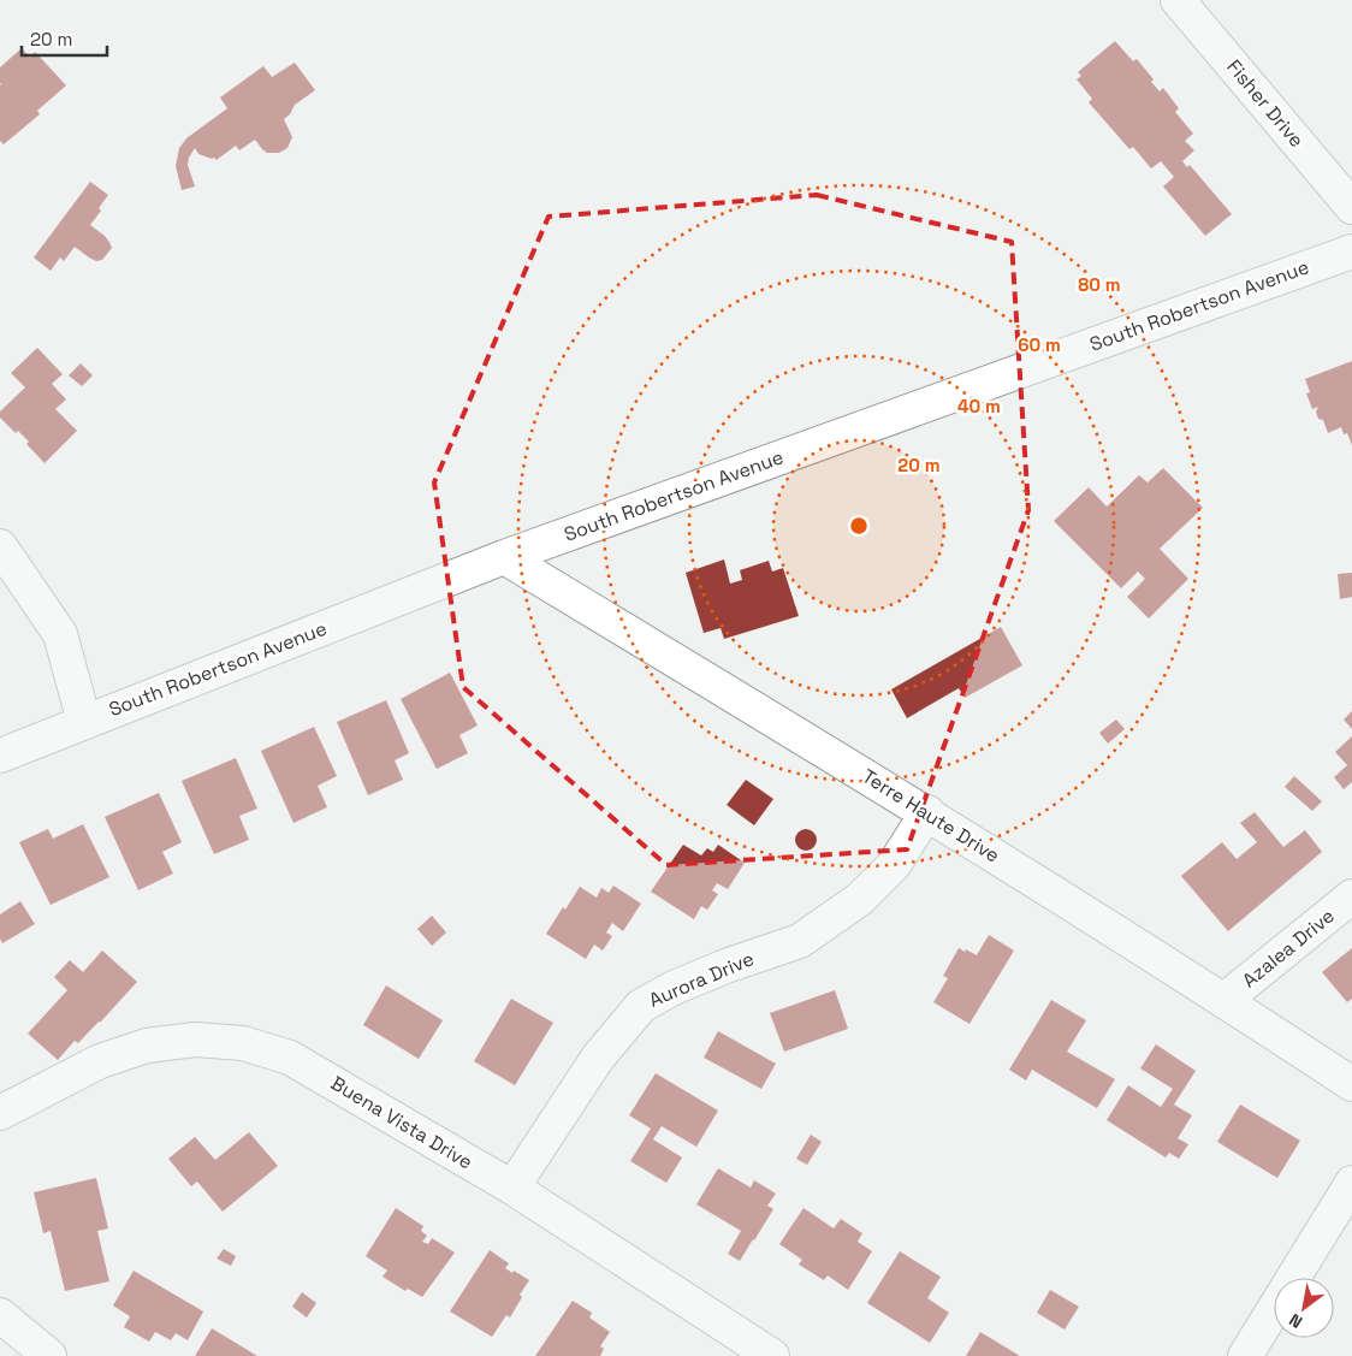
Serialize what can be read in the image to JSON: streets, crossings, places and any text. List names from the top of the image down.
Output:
{
  "streets": {
    "street": [
      "Fisher Drive",
      "South Robertson Avenue",
      "Terre Haute Drive",
      "Azalea Drive",
      "Aurora Drive",
      "Buena Vista Drive"
    ]
  },
  "crossings": [
    ["South Robertson Avenue", "Terre Haute Drive"],
    ["Terre Haute Drive", "Azalea Drive"],
    ["Terre Haute Drive", "Aurora Drive"],
    ["Aurora Drive", "Buena Vista Drive"]
  ],
  "scale_bar": "20 m",
  "north": "bottom left",
  "rings": [
    "80 m",
    "60 m",
    "40 m",
    "20 m"
  ]
}
